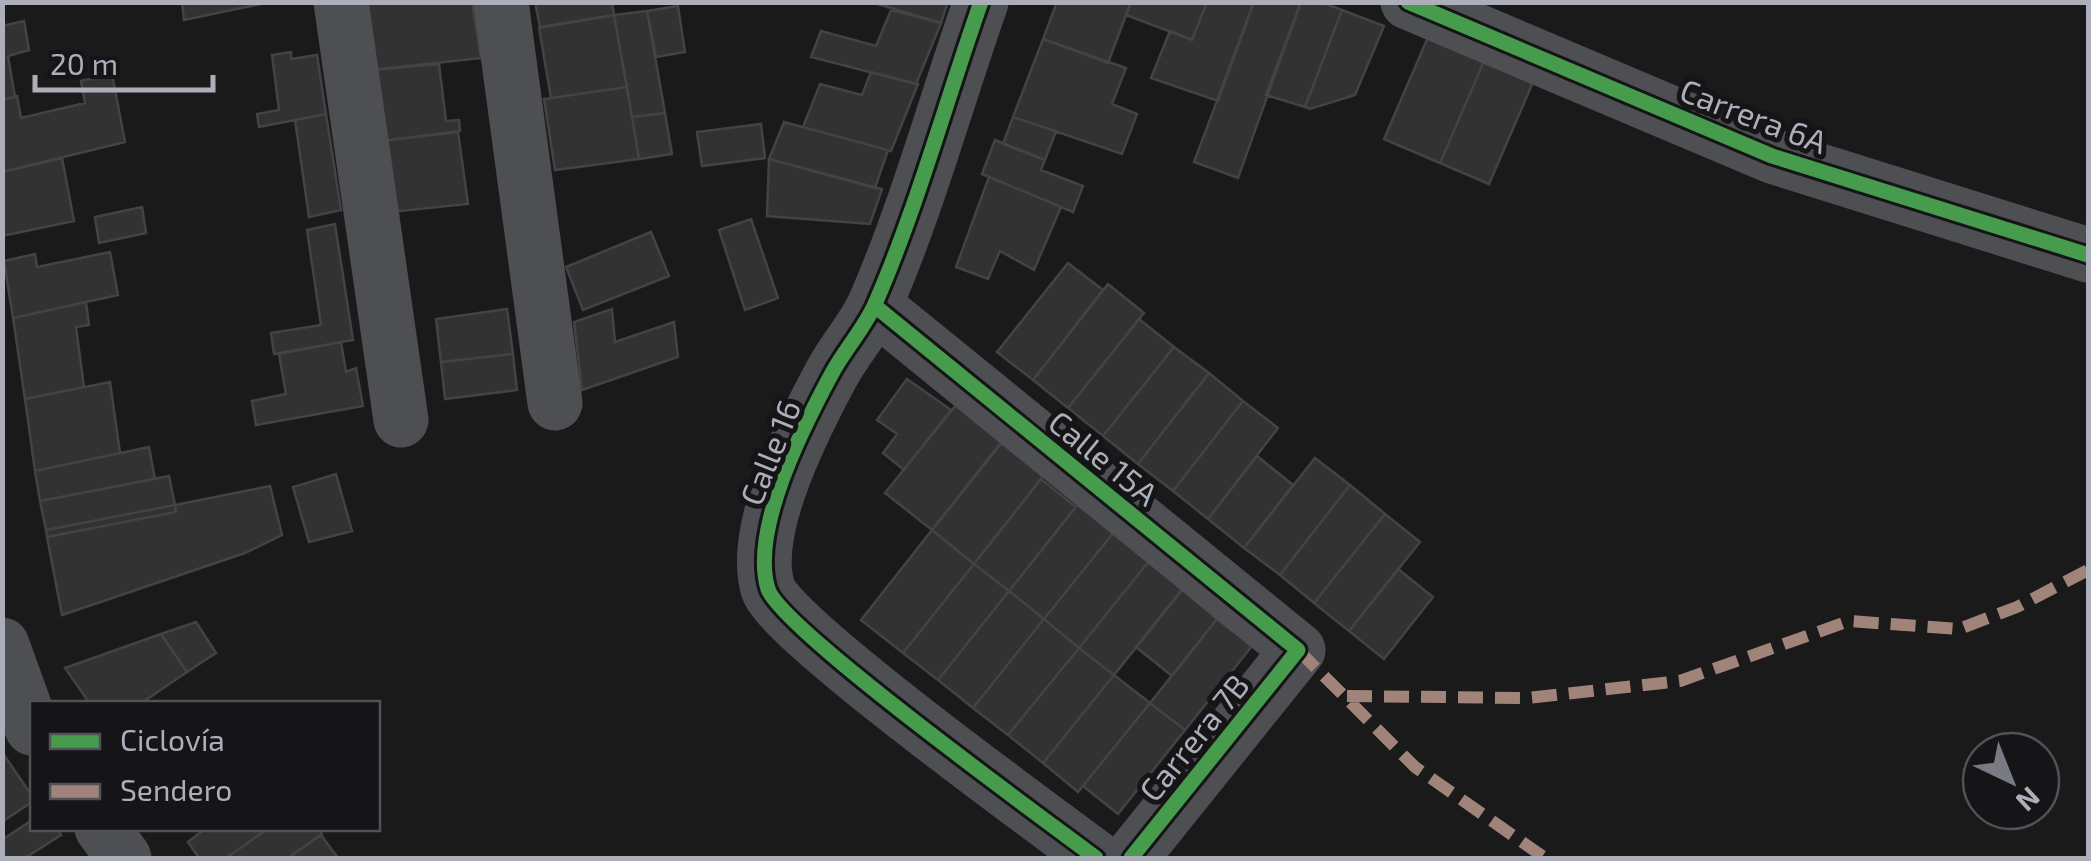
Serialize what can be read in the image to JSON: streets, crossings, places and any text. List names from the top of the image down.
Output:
{
  "streets": {
    "street": [
      "Carrera 6A",
      "Calle 16",
      "Calle 15A",
      "Carrera 7B"
    ]
  },
  "crossings": [
    ["Calle 16", "Calle 15A"],
    ["Calle 15A", "Carrera 7B"]
  ],
  "legend": ["Ciclovía", "Sendero"],
  "scale_bar": "20 m",
  "north": "bottom right"
}
